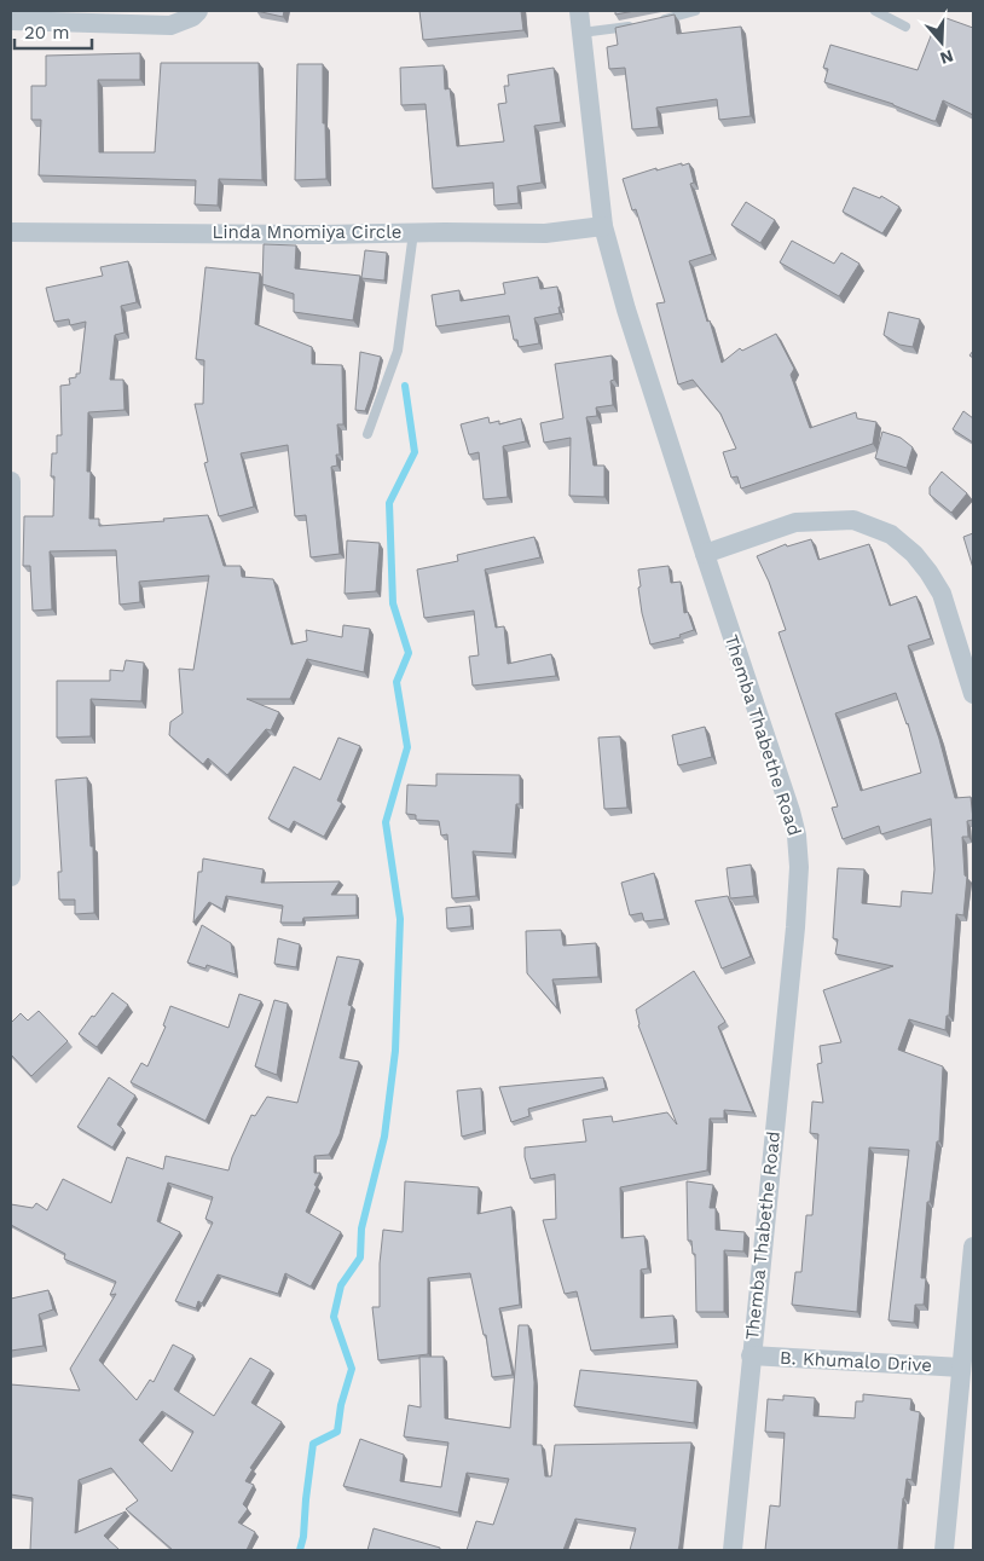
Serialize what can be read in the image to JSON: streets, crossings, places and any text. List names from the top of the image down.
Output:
{
  "streets": {
    "street": ["Linda Mnomiya Circle", "Themba Thabethe Road", "B. Khumalo Drive"]
  },
  "crossings": [
    ["Linda Mnomiya Circle", "Themba Thabethe Road"],
    ["Themba Thabethe Road", "B. Khumalo Drive"]
  ],
  "scale_bar": "20 m",
  "north": "bottom"
}
